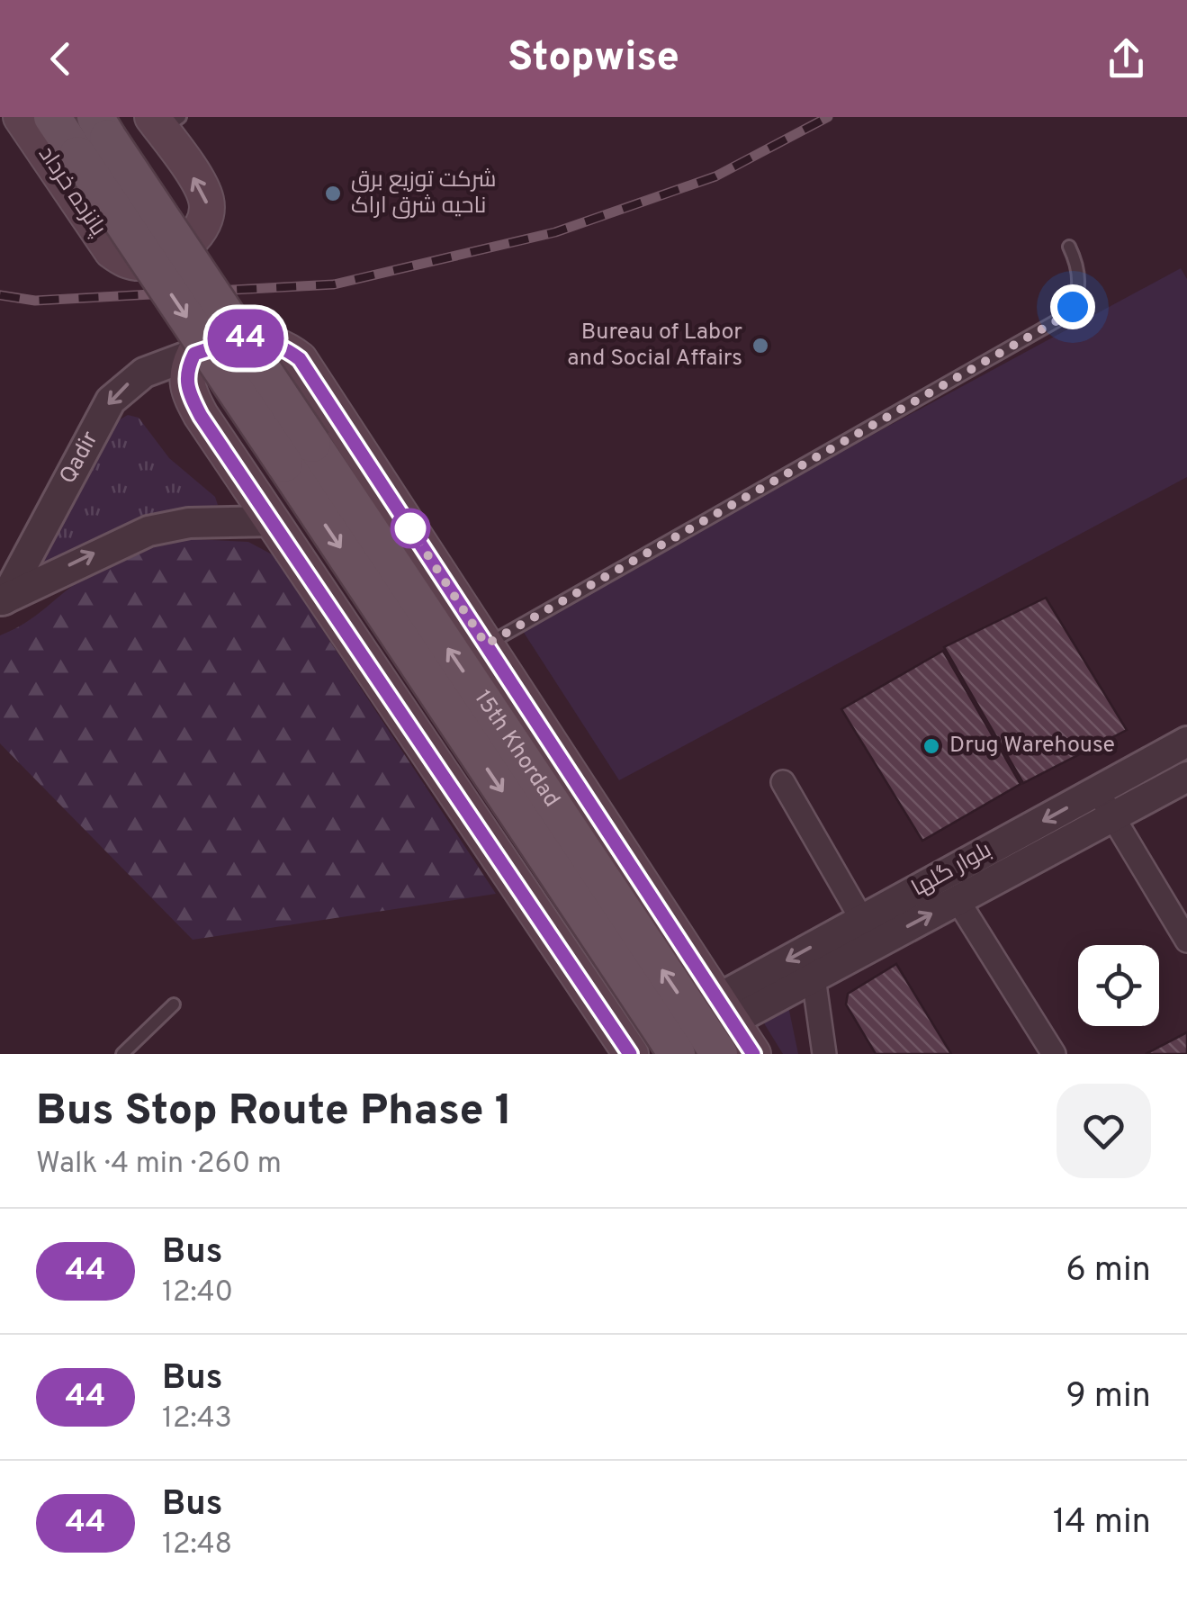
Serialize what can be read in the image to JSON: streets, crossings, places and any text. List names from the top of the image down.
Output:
{
  "streets": {
    "main road": ["پانزده خرداد", "15th Khordad"],
    "street": ["Qadir", "بلوار گلها"]
  },
  "crossings": [
    ["Qadir", "15th Khordad"],
    ["15th Khordad", "بلوار گلها"]
  ],
  "one_way": ["Qadir"],
  "places": ["شرکت توزیع برق ناحیه شرق اراک", "Bureau of Labor and Social Affairs", "Drug Warehouse"],
  "lines": ["bus line 44"],
  "page": {
    "header": "Stopwise",
    "on_map": "44",
    "heading": ["Bus Stop Route Phase 1", "Walk · 4 min · 260 m"],
    "list": [
      {
        "mark": "44",
        "name": "Bus",
        "note": "12:40",
        "value": "6 min"
      },
      {
        "mark": "44",
        "name": "Bus",
        "note": "12:43",
        "value": "9 min"
      },
      {
        "mark": "44",
        "name": "Bus",
        "note": "12:48",
        "value": "14 min"
      }
    ]
  }
}
